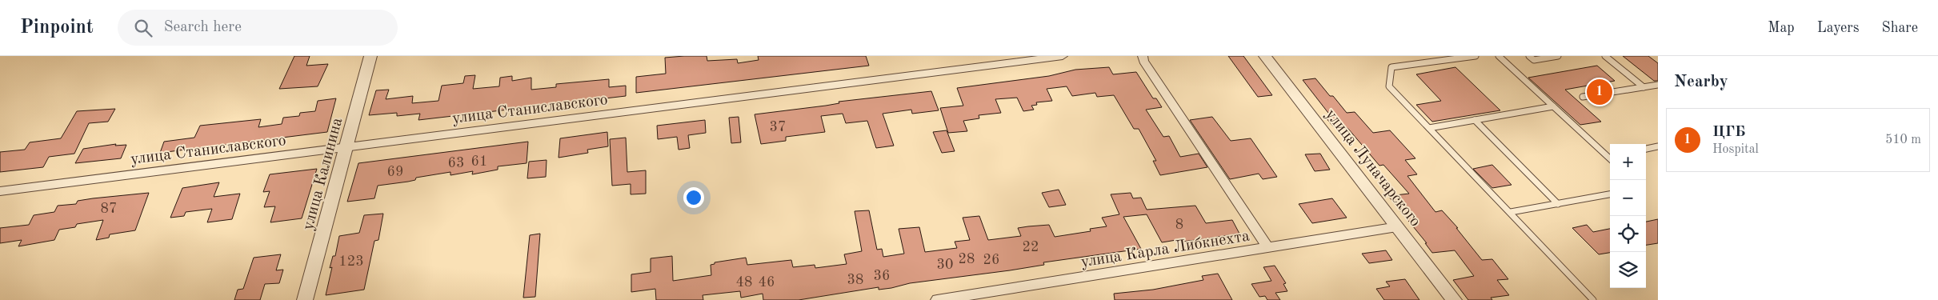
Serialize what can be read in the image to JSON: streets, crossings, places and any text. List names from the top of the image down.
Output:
{
  "streets": {
    "street": [
      "улица Станиславского",
      "улица Луначарского",
      "улица Калинина",
      "улица Карла Либкнехта"
    ]
  },
  "crossings": [
    ["улица Станиславского", "улица Калинина"],
    ["улица Луначарского", "улица Карла Либкнехта"]
  ],
  "house_numbers": [
    "37",
    "61",
    "63",
    "69",
    "87",
    "8",
    "22",
    "28",
    "26",
    "123",
    "30",
    "36",
    "38",
    "48",
    "46"
  ],
  "page": {
    "header": "Pinpoint",
    "search": "Search here",
    "nav": ["Map", "Layers", "Share"],
    "heading": "Nearby",
    "pins": "1",
    "list": [
      {
        "mark": "1",
        "name": "ЦГБ",
        "note": "Hospital",
        "value": "510 m"
      }
    ],
    "map_buttons": ["+", "−"]
  }
}
